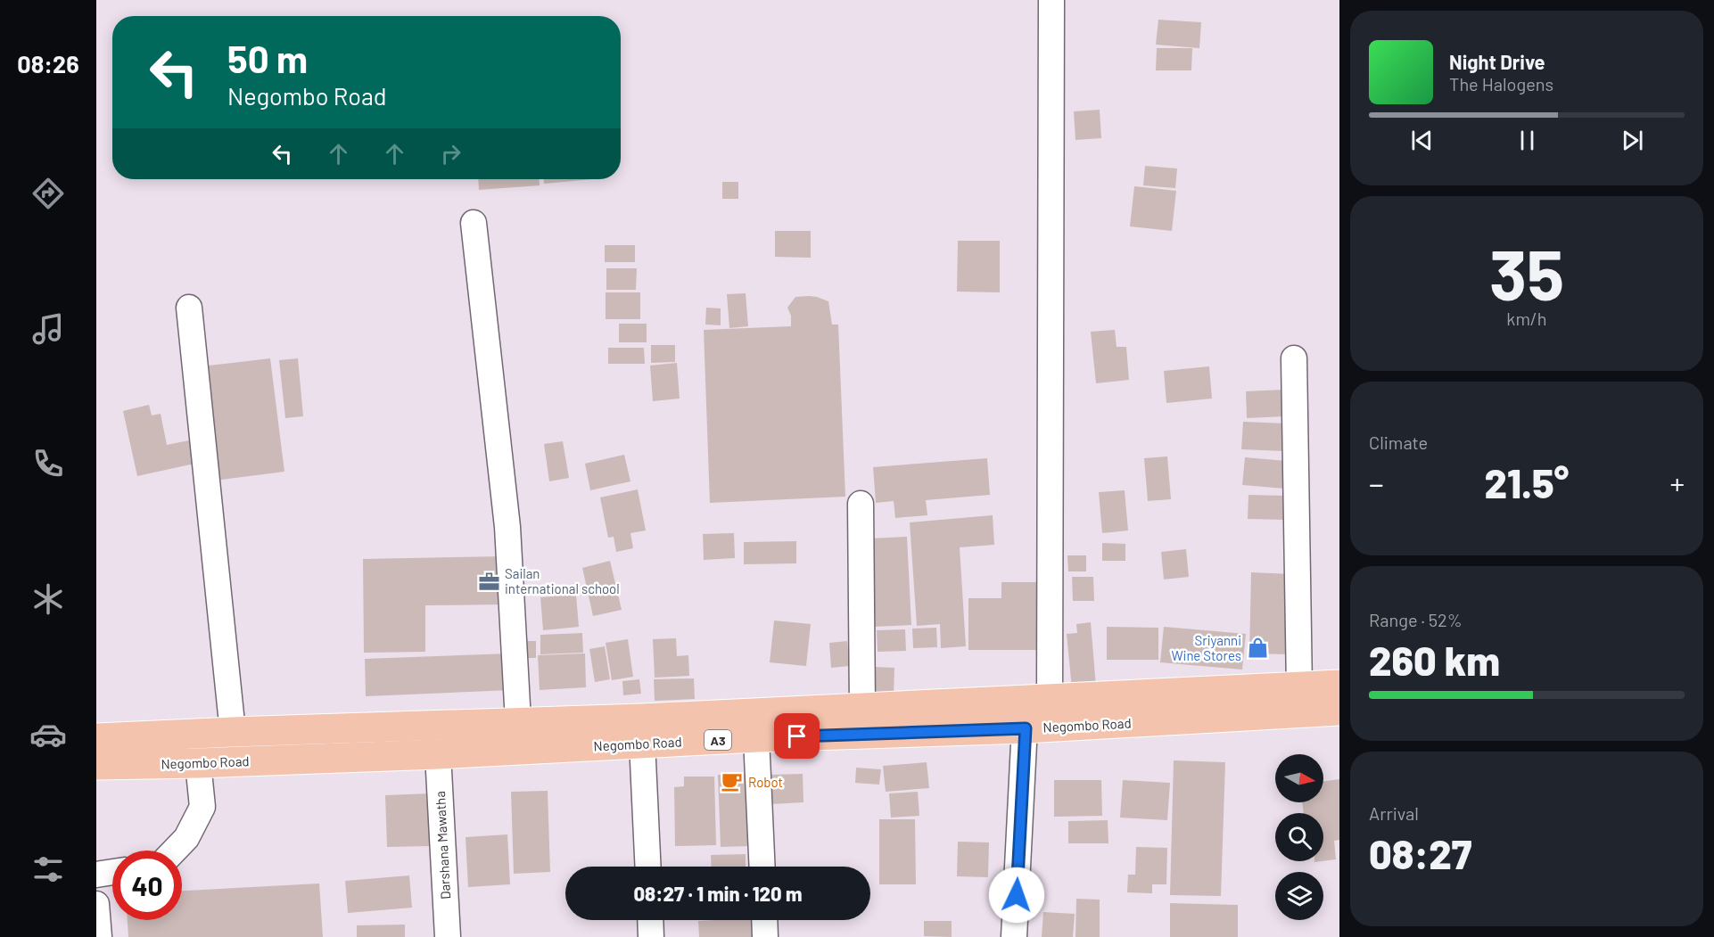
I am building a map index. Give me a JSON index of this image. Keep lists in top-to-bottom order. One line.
{"streets":{"highway":["Negombo Road","A3"],"street":["Darshana Mawatha"]},"crossings":[["Negombo Road","Darshana Mawatha"]],"places":{"office":["Sailan international school"],"shop":["Sriyanni Wine Stores"],"cafe":["Robot"]},"north":"right","page":{"tabs":"08:26","turn":["50 m","Negombo Road"],"song":["Night Drive","The Halogens"],"tile":[["35","km/h"],"Climate",["Range · 52%","260 km"],["Arrival","08:27"]],"heat":["−","21.5°","+"],"limit":"40","trip":"08:27 · 1 min · 120 m"}}
